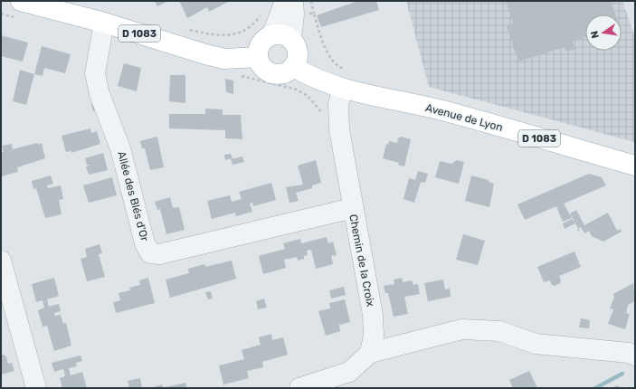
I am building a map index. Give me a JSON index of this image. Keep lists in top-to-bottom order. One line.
{"streets":{"main road":["D 1083","Avenue de Lyon"],"street":["Allée des Blés d'Or","Chemin de la Croix"]},"crossings":[["D 1083","Avenue de Lyon"],["D 1083","Allée des Blés d'Or"],["Avenue de Lyon","Chemin de la Croix"],["Allée des Blés d'Or","Chemin de la Croix"]],"north":"left"}
